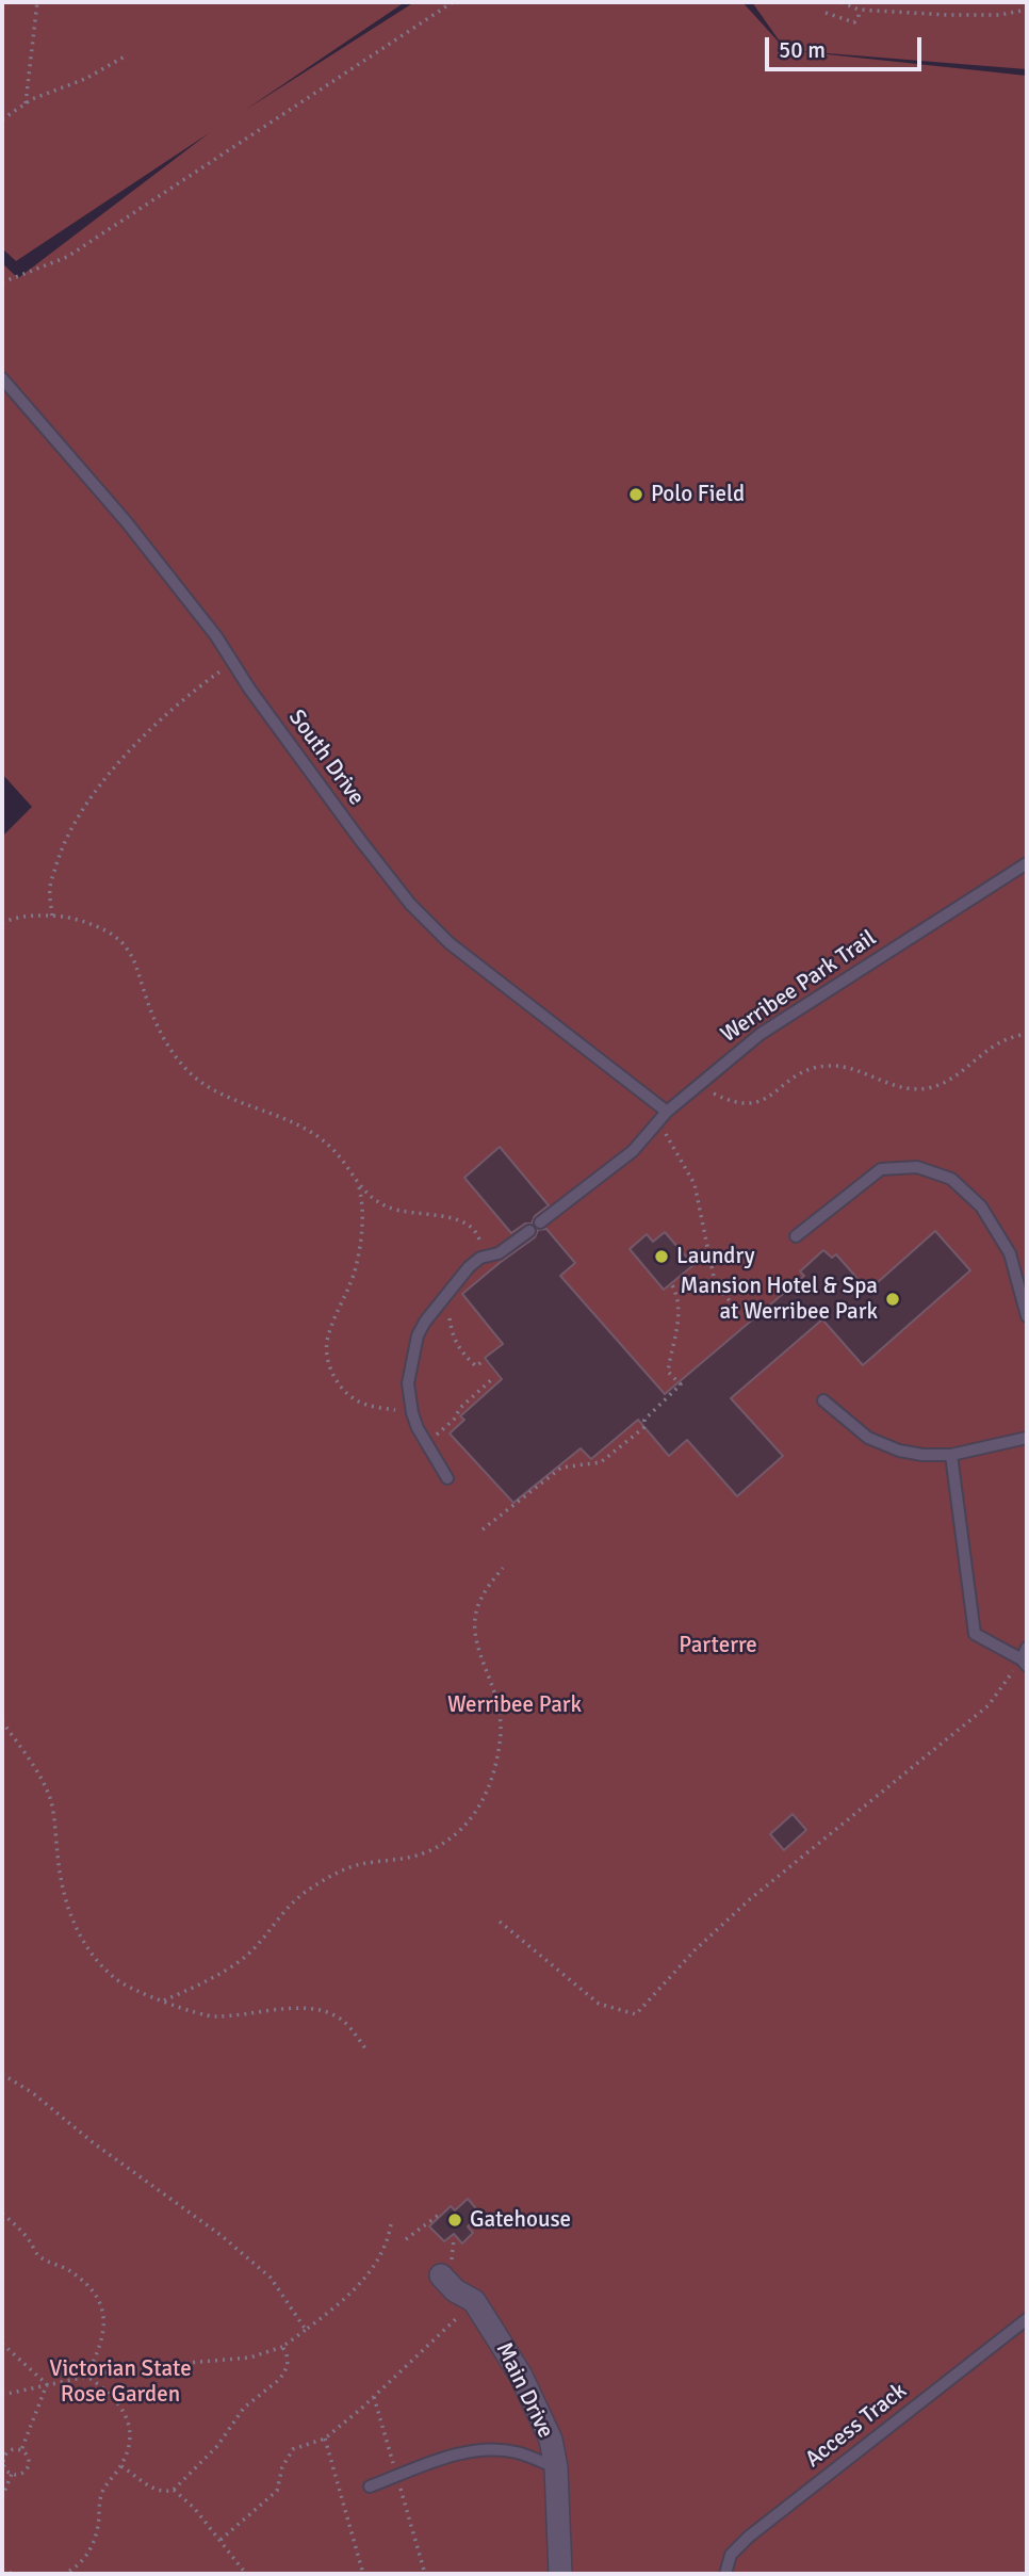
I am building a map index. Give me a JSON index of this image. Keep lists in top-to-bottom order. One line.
{"streets":{"street":["Main Drive"],"lane":["South Drive","Werribee Park Trail","Access Track"]},"crossings":[["South Drive","Werribee Park Trail"]],"parks":["Parterre","Werribee Park","Victorian State Rose Garden"],"places":["Polo Field","Laundry","Mansion Hotel & Spa at Werribee Park","Gatehouse"],"scale_bar":"50 m"}
